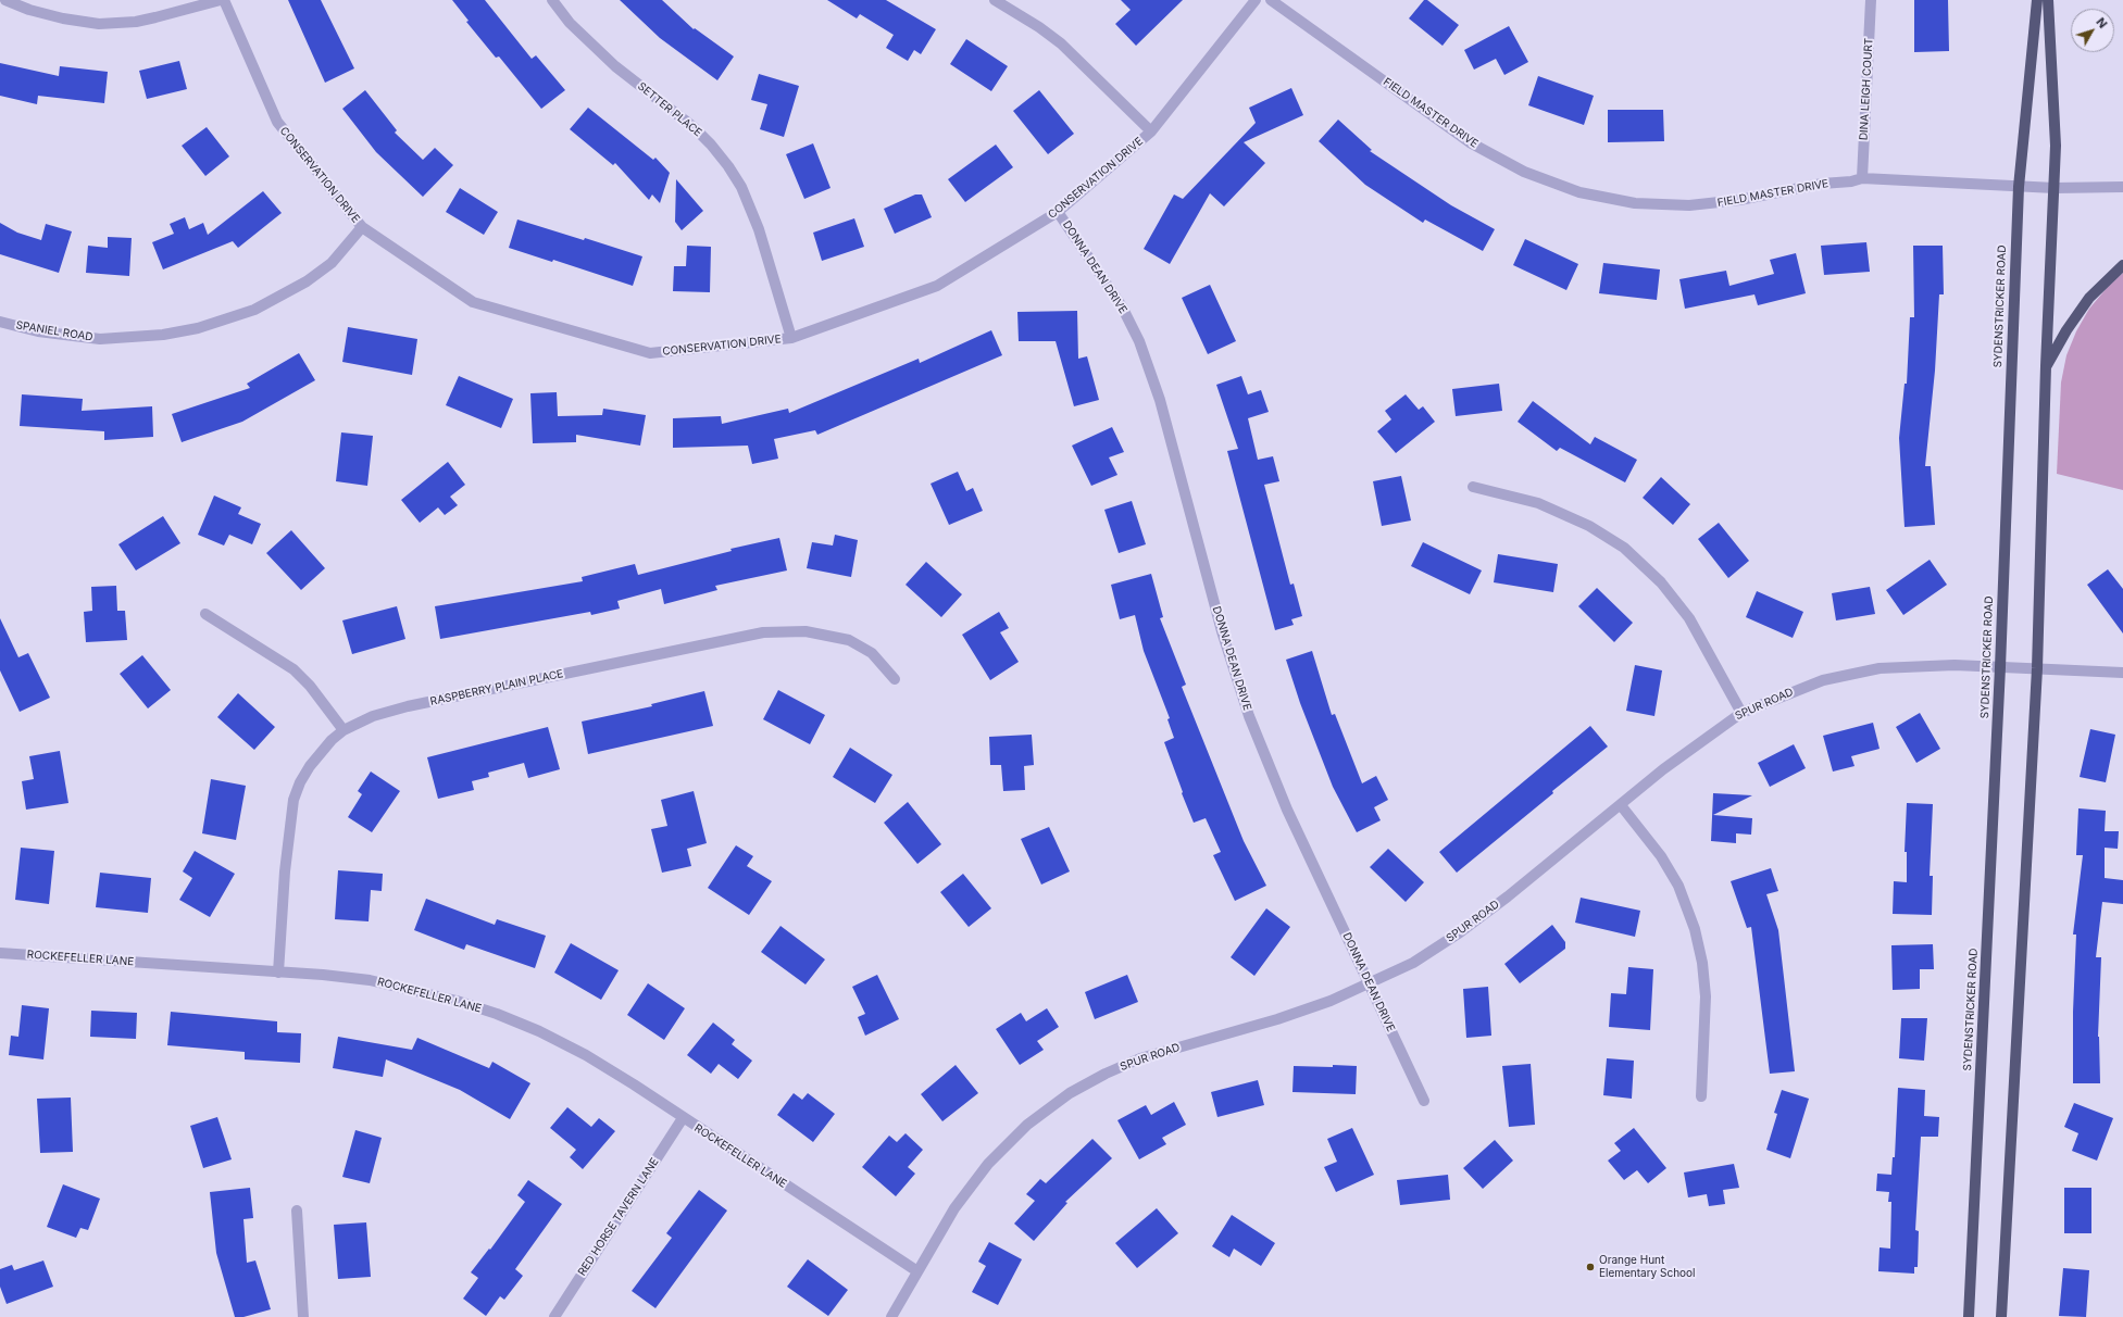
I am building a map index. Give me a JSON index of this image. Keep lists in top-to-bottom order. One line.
{"streets":{"main road":["SYDENSTRICKER ROAD"],"street":["DINA LEIGH COURT","SETTER PLACE","FIELD MASTER DRIVE","CONSERVATION DRIVE","DONNA DEAN DRIVE","SPANIEL ROAD","RASPBERRY PLAIN PLACE","SPUR ROAD","ROCKEFELLER LANE","RED HORSE TAVERN LANE"]},"crossings":[["DINA LEIGH COURT","FIELD MASTER DRIVE"],["SETTER PLACE","CONSERVATION DRIVE"],["FIELD MASTER DRIVE","SYDENSTRICKER ROAD"],["CONSERVATION DRIVE","DONNA DEAN DRIVE"],["CONSERVATION DRIVE","SPANIEL ROAD"],["DONNA DEAN DRIVE","SPUR ROAD"],["SYDENSTRICKER ROAD","SPUR ROAD"],["RASPBERRY PLAIN PLACE","ROCKEFELLER LANE"],["SPUR ROAD","ROCKEFELLER LANE"],["ROCKEFELLER LANE","RED HORSE TAVERN LANE"]],"places":["Orange Hunt Elementary School"],"north":"top right"}
